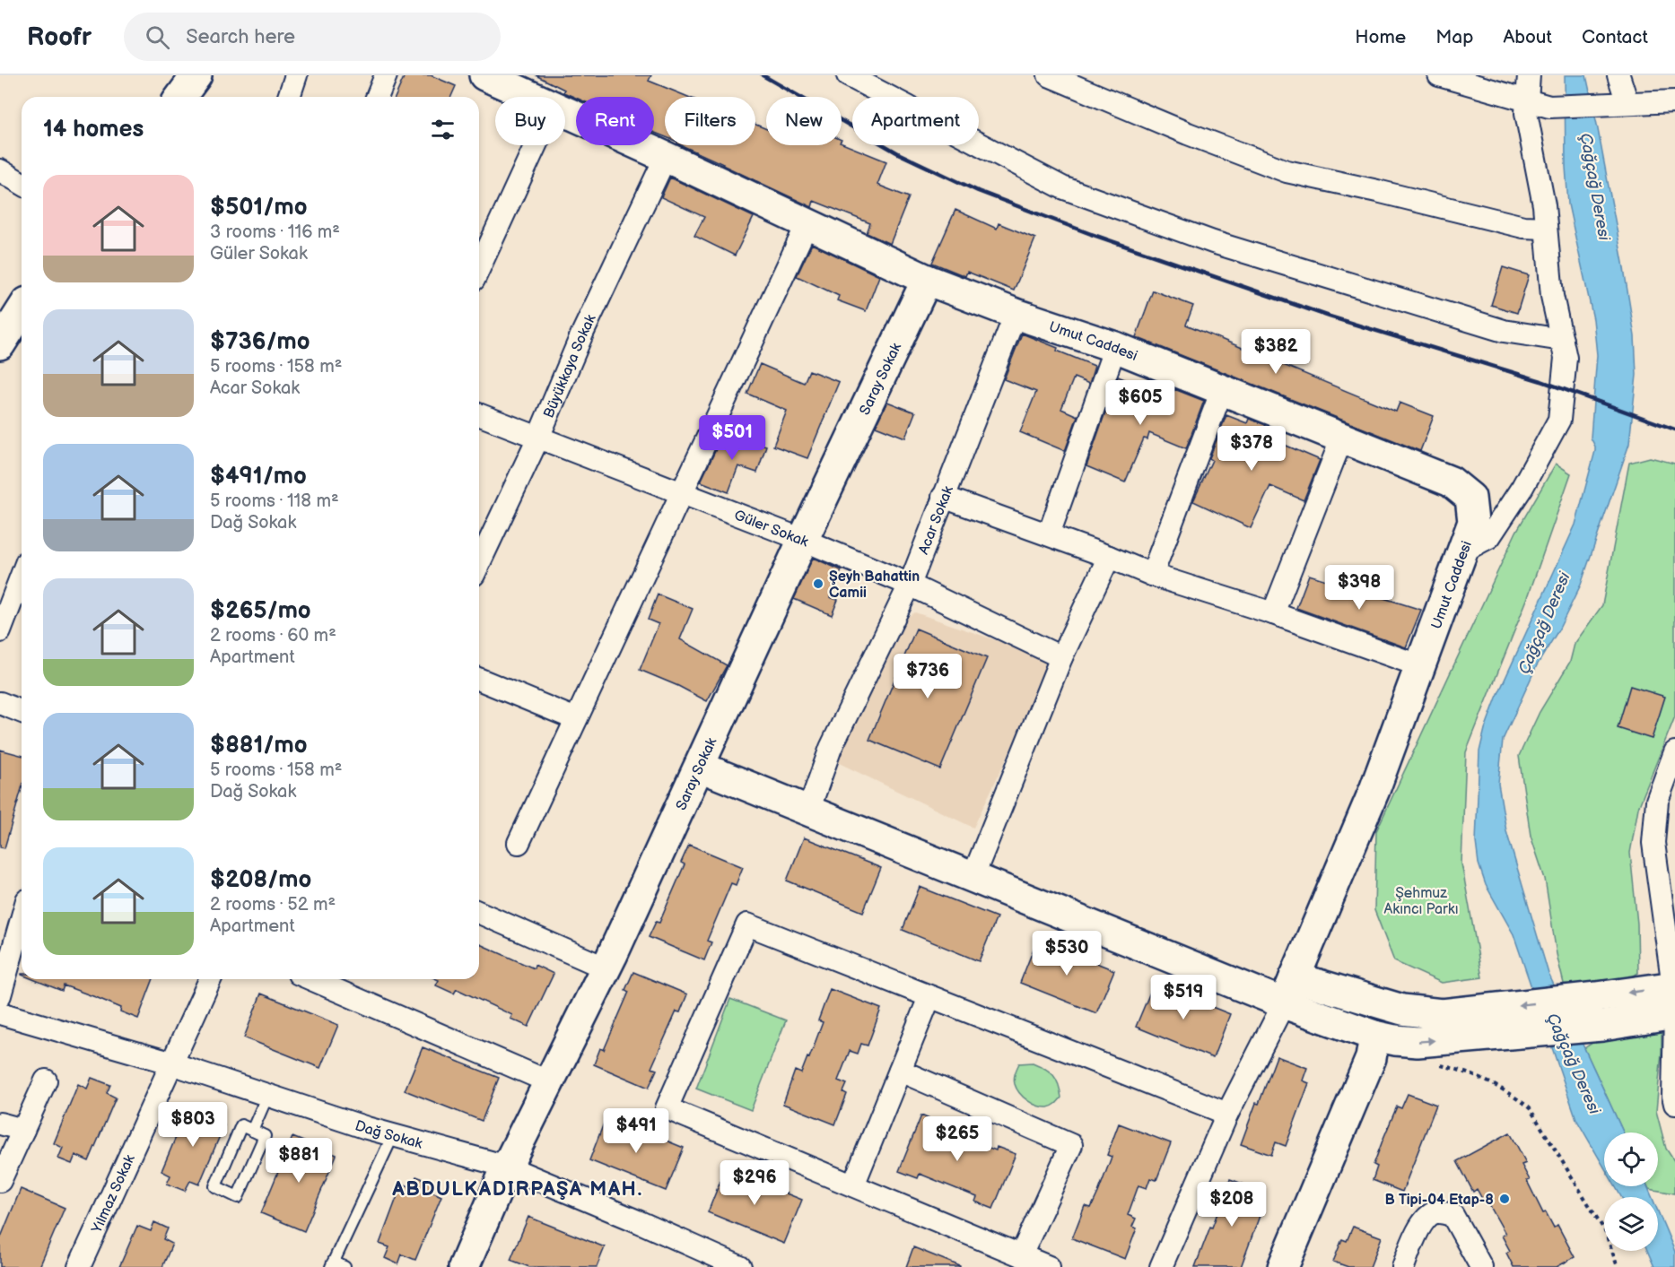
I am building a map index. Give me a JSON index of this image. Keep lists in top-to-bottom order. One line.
{"streets":{"street":["Umut Caddesi","Büyükkaya Sokak","Saray Sokak","Acar Sokak","Güler Sokak","Dağ Sokak","Yılmaz Sokak"]},"crossings":[["Umut Caddesi","Büyükkaya Sokak"],["Umut Caddesi","Saray Sokak"],["Umut Caddesi","Acar Sokak"],["Büyükkaya Sokak","Güler Sokak"],["Saray Sokak","Güler Sokak"],["Saray Sokak","Dağ Sokak"],["Acar Sokak","Güler Sokak"],["Dağ Sokak","Yılmaz Sokak"]],"districts":["ABDULKADIRPAŞA MAH."],"water":["Çağçağ Deresi"],"parks":["Şehmuz Akıncı Parkı"],"places":["Şeyh Bahattin Camii","B Tipi-04 Etap-8"],"page":{"header":"Roofr","search":"Search here","nav":["Home","Map","About","Contact"],"chip":["Buy","Rent","Filters","New","Apartment"],"heading":"14 homes","list":[{"name":"$501/mo","note":"3 rooms · 116 m² · Güler Sokak"},{"name":"$736/mo","note":"5 rooms · 158 m² · Acar Sokak"},{"name":"$491/mo","note":"5 rooms · 118 m² · Dağ Sokak"},{"name":"$265/mo","note":"2 rooms · 60 m² · Apartment"},{"name":"$881/mo","note":"5 rooms · 158 m² · Dağ Sokak"},{"name":"$208/mo","note":"2 rooms · 52 m² · Apartment"}],"price":["$382","$605","$501","$378","$398","$736","$530","$519","$803","$491","$265","$881","$296","$208"]}}
